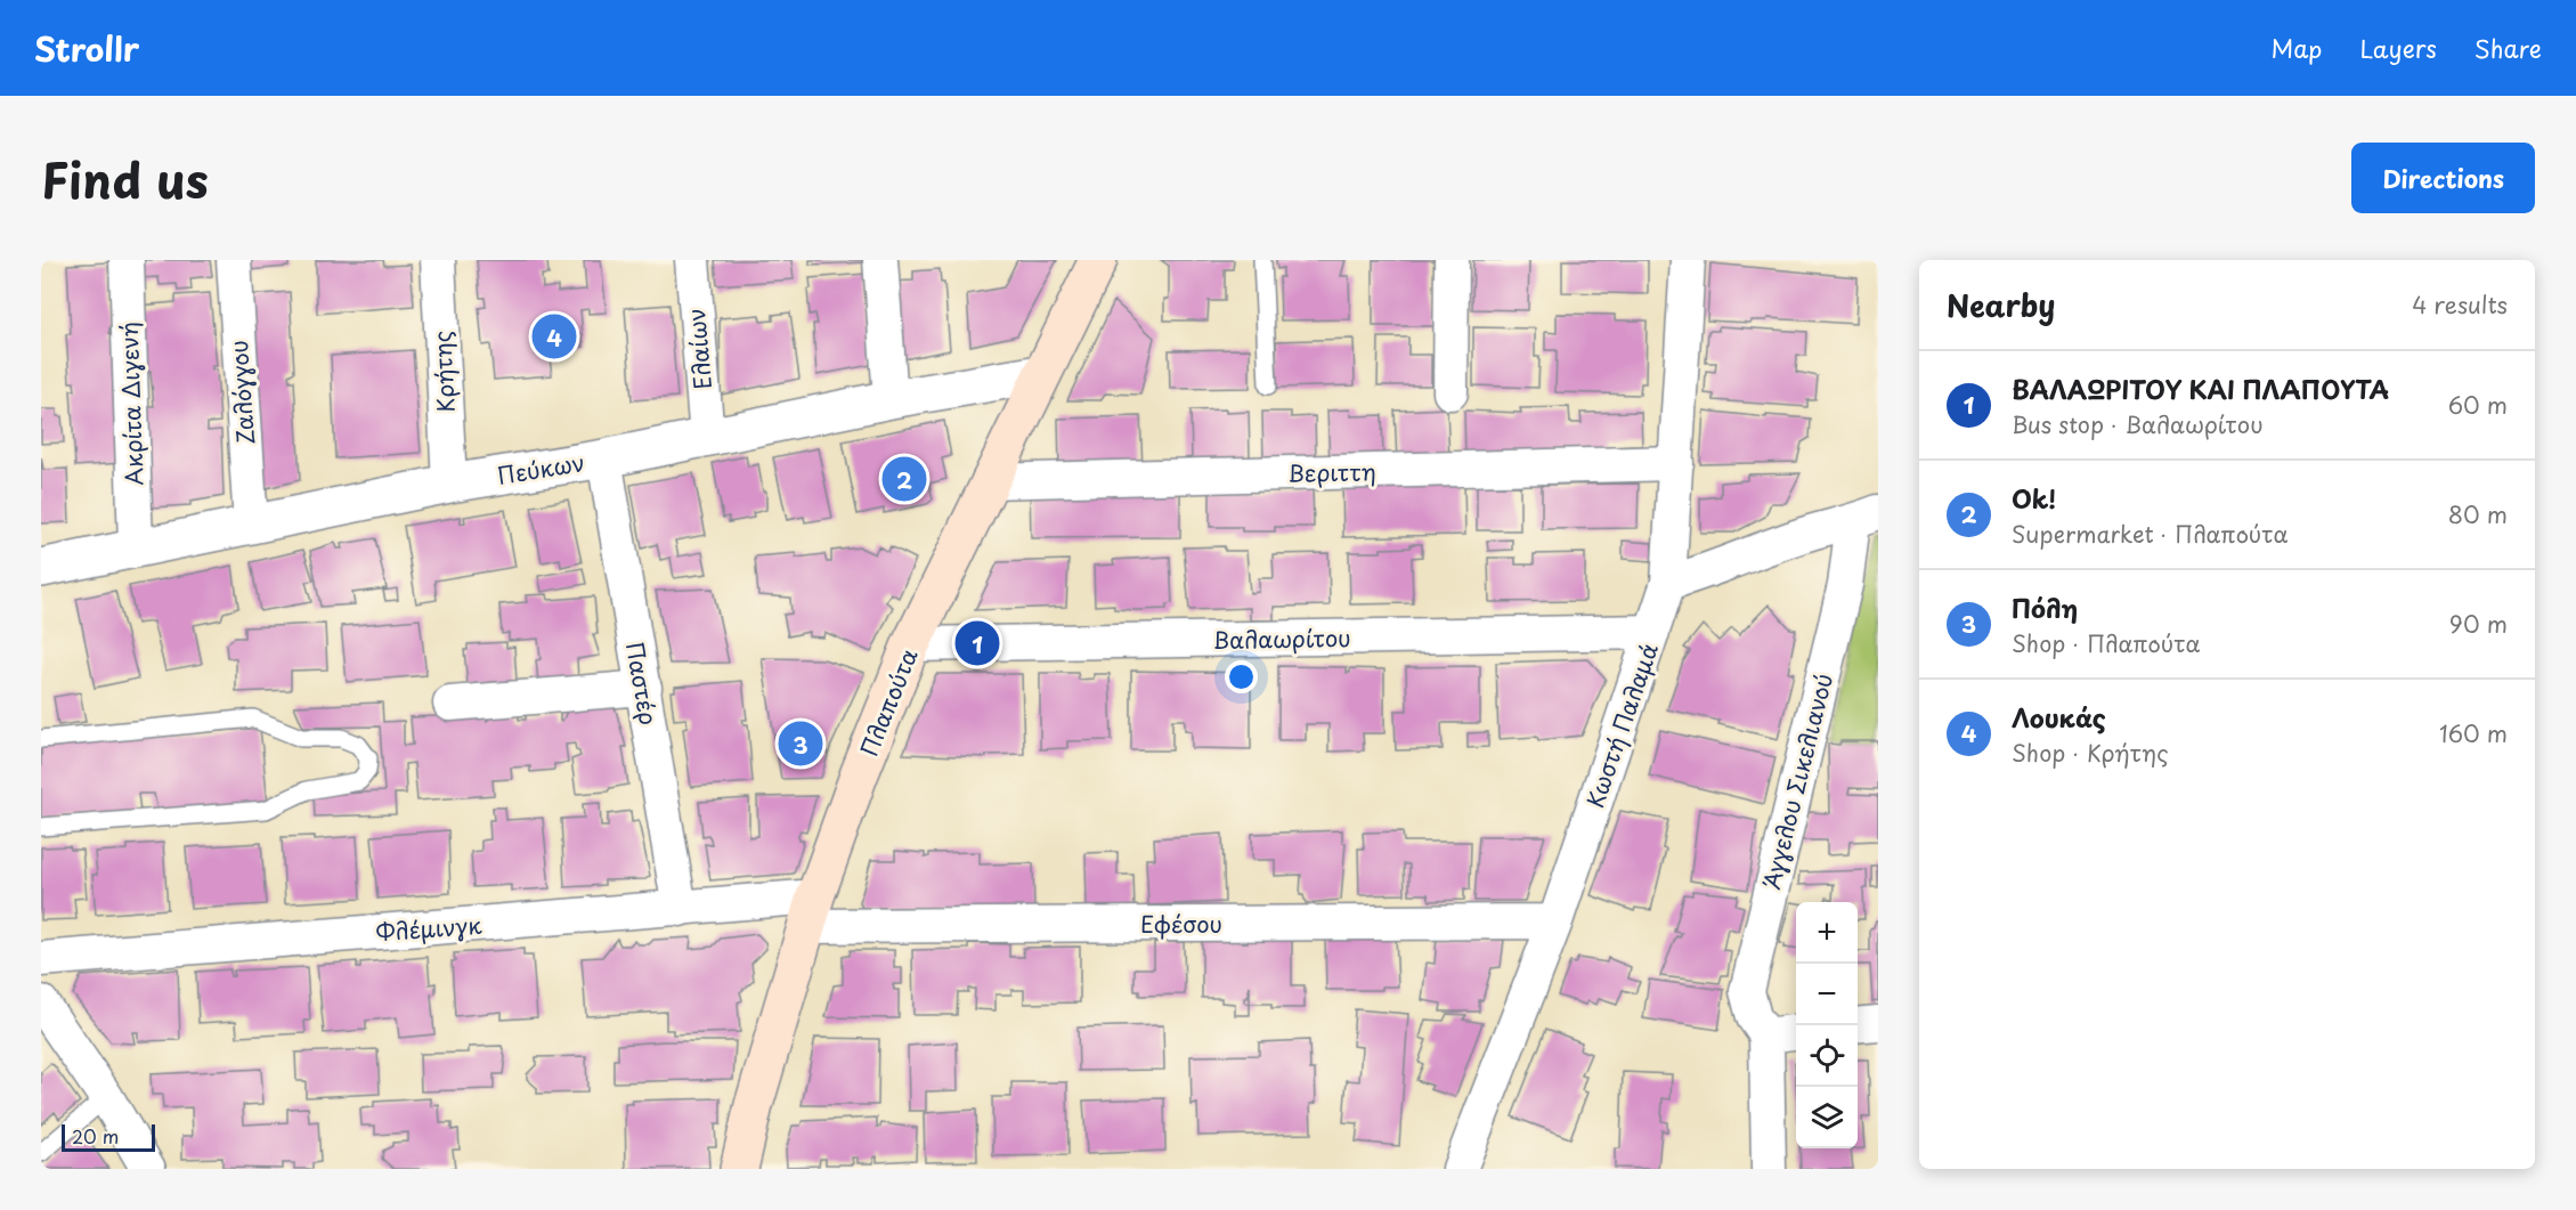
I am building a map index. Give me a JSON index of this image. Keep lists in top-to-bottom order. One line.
{"streets":{"main road":["Πλαπούτα"],"street":["Ελαίων","Κρήτης","Ζαλόγγου","Ακρίτα Διγενή","Πεύκων","Βεριττη","Βαλαωρίτου","Παστέρ","Κωστή Παλαμά","Άγγελου Σικελιανού","Εφέσου","Φλέμινγκ"]},"crossings":[["Ελαίων","Πεύκων"],["Κρήτης","Πεύκων"],["Ζαλόγγου","Πεύκων"],["Ακρίτα Διγενή","Πεύκων"],["Πεύκων","Παστέρ"],["Πεύκων","Πλαπούτα"],["Βεριττη","Πλαπούτα"],["Βεριττη","Κωστή Παλαμά"],["Βαλαωρίτου","Πλαπούτα"],["Βαλαωρίτου","Κωστή Παλαμά"],["Παστέρ","Φλέμινγκ"],["Πλαπούτα","Εφέσου"],["Πλαπούτα","Φλέμινγκ"],["Κωστή Παλαμά","Εφέσου"],["Εφέσου","Φλέμινγκ"]],"scale_bar":"20 m","page":{"header":"Strollr","nav":["Map","Layers","Share"],"title":"Find us","buttons":"Directions","heading":["Nearby","4 results"],"pins":["4","2","1","3"],"list":[{"mark":"1","name":"ΒΑΛΑΩΡΙΤΟΥ ΚΑΙ ΠΛΑΠΟΥΤΑ","note":"Bus stop · Βαλαωρίτου","value":"60 m"},{"mark":"2","name":"Ok!","note":"Supermarket · Πλαπούτα","value":"80 m"},{"mark":"3","name":"Πόλη","note":"Shop · Πλαπούτα","value":"90 m"},{"mark":"4","name":"Λουκάς","note":"Shop · Κρήτης","value":"160 m"}],"map_buttons":["+","−"],"scale":"20 m"}}
